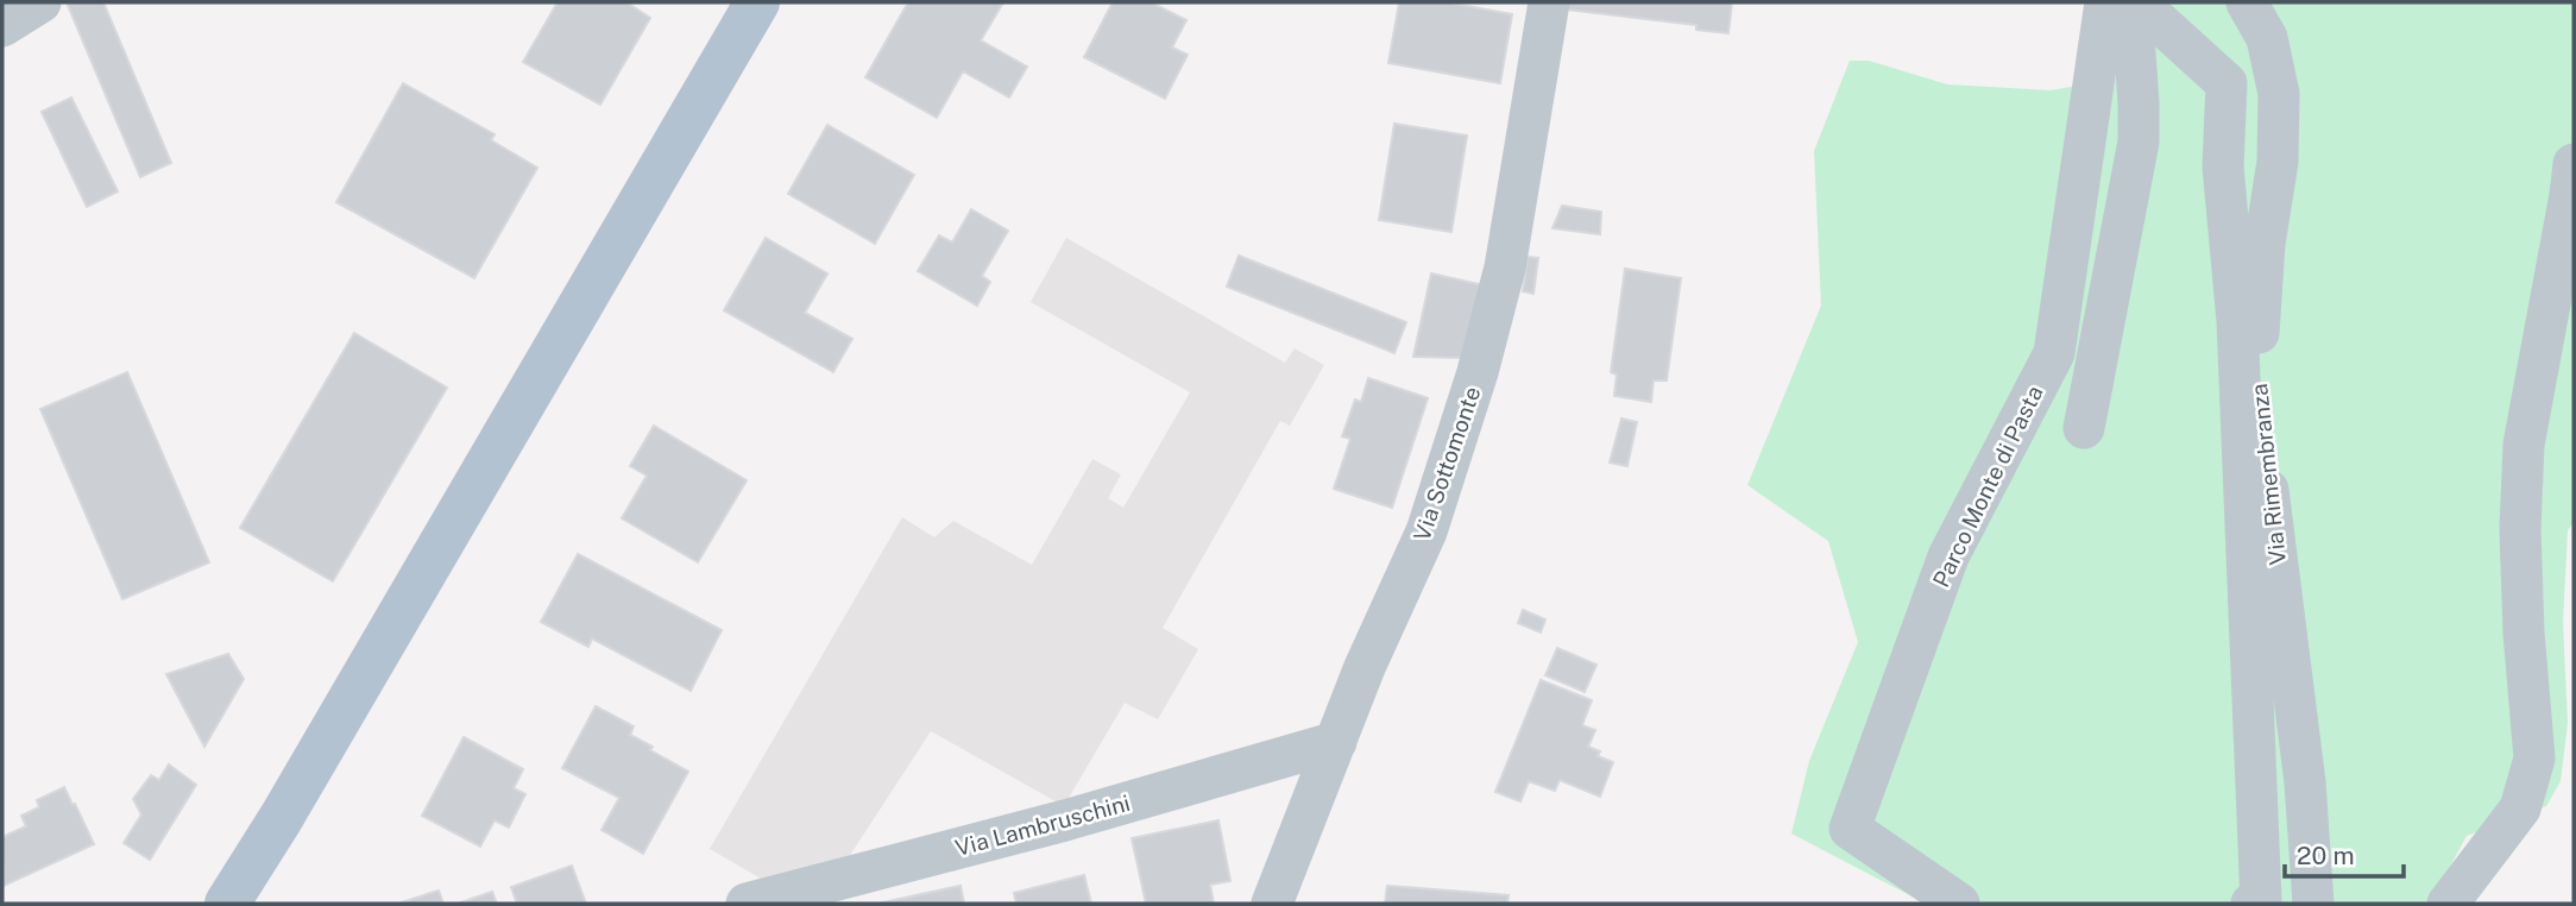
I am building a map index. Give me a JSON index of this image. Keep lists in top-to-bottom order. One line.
{"streets":{"street":["Via Sottomonte","Via Rimembranza","Parco Monte di Pasta","Via Lambruschini"]},"crossings":[["Via Sottomonte","Via Lambruschini"]],"scale_bar":"20 m"}
